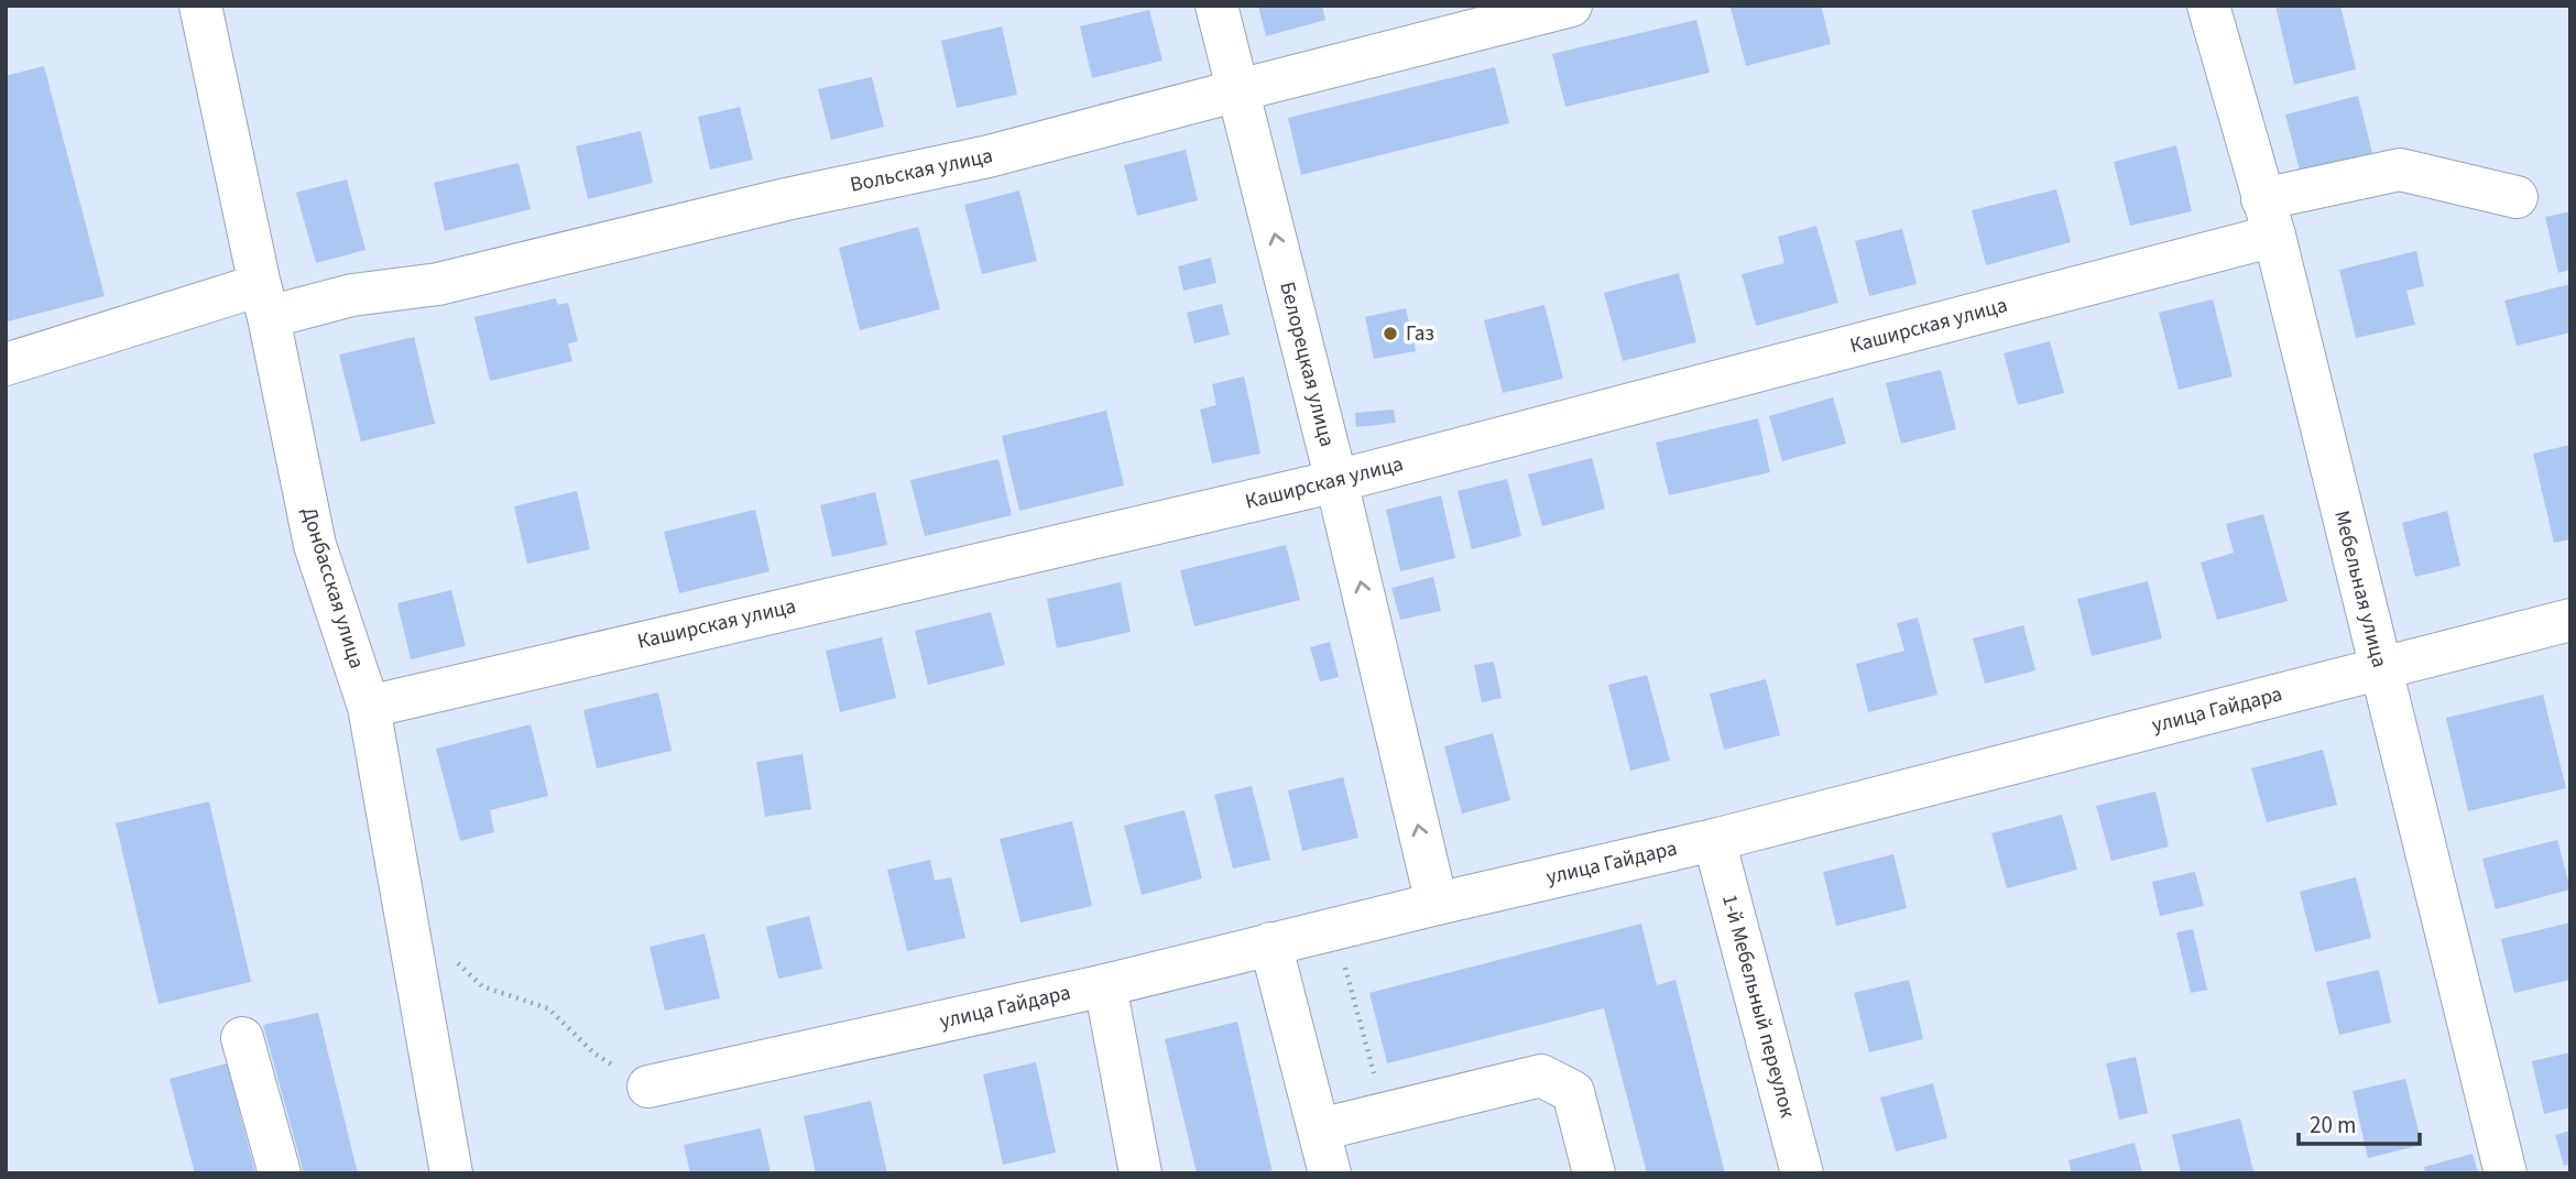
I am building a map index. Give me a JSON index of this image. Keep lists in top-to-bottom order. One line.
{"streets":{"street":["Вольская улица","Каширская улица","Белорецкая улица","Донбасская улица","Мебельная улица","улица Гайдара","1-й Мебельный переулок"]},"crossings":[["Вольская улица","Белорецкая улица"],["Вольская улица","Донбасская улица"],["Каширская улица","Белорецкая улица"],["Каширская улица","Донбасская улица"],["Каширская улица","Мебельная улица"],["Белорецкая улица","улица Гайдара"],["Мебельная улица","улица Гайдара"],["улица Гайдара","1-й Мебельный переулок"]],"one_way":["Белорецкая улица"],"places":["Газ"],"scale_bar":"20 m"}
